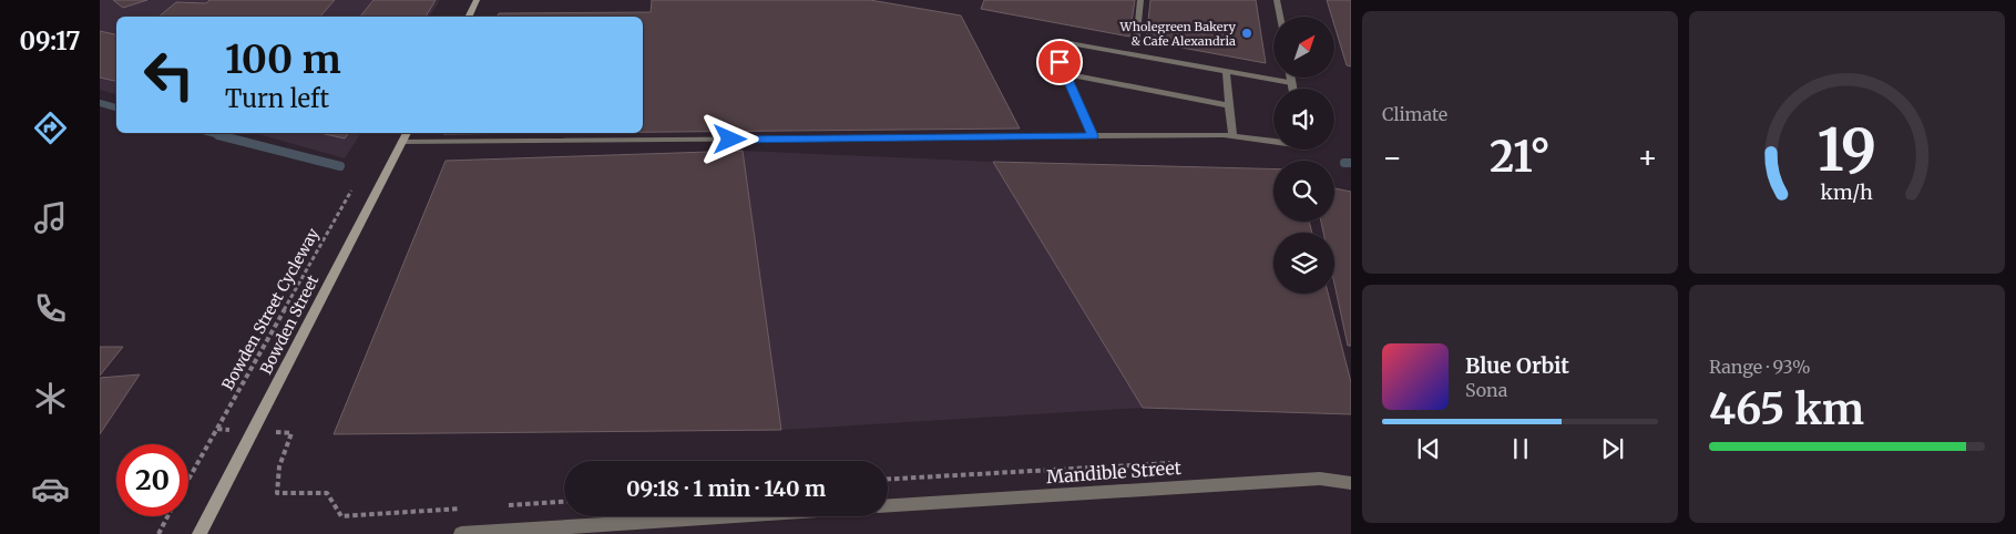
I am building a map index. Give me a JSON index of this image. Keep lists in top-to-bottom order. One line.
{"streets":{"street":["Bowden Street","Mandible Street"],"path":["Bowden Street Cycleway"]},"places":["Wholegreen Bakery & Cafe Alexandria"],"north":"top right","page":{"tabs":"09:17","tile":["Climate",["Range · 93%","465 km"]],"turn":["100 m","Turn left"],"heat":["−","21°","+"],"song":["Blue Orbit","Sona"],"limit":"20","trip":"09:18 · 1 min · 140 m","gauge":["19","km/h"]}}
